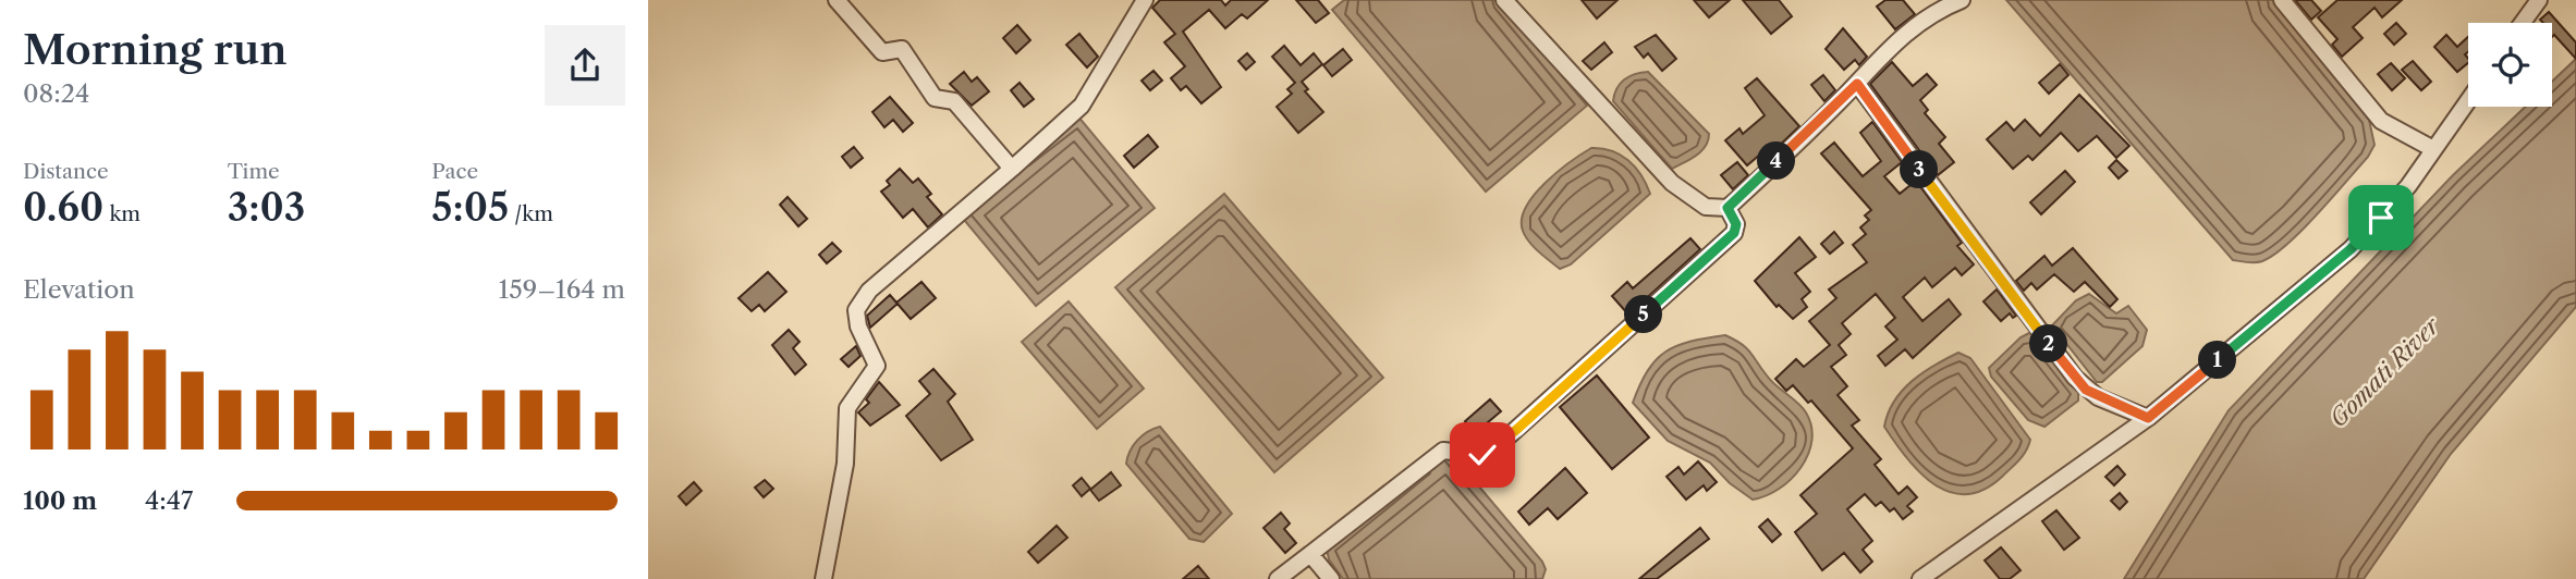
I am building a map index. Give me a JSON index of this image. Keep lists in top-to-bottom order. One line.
{"water":["Gomati River"],"page":{"heading":["Morning run","08:24"],"stats":[["Distance","0.60 km"],["Time","3:03"],["Pace","5:05 /km"]],"pins":["4","3","5","2","1"],"chart":["Elevation","159–164 m"],"list":[{"name":"100 m","note":"4:47"}]}}
